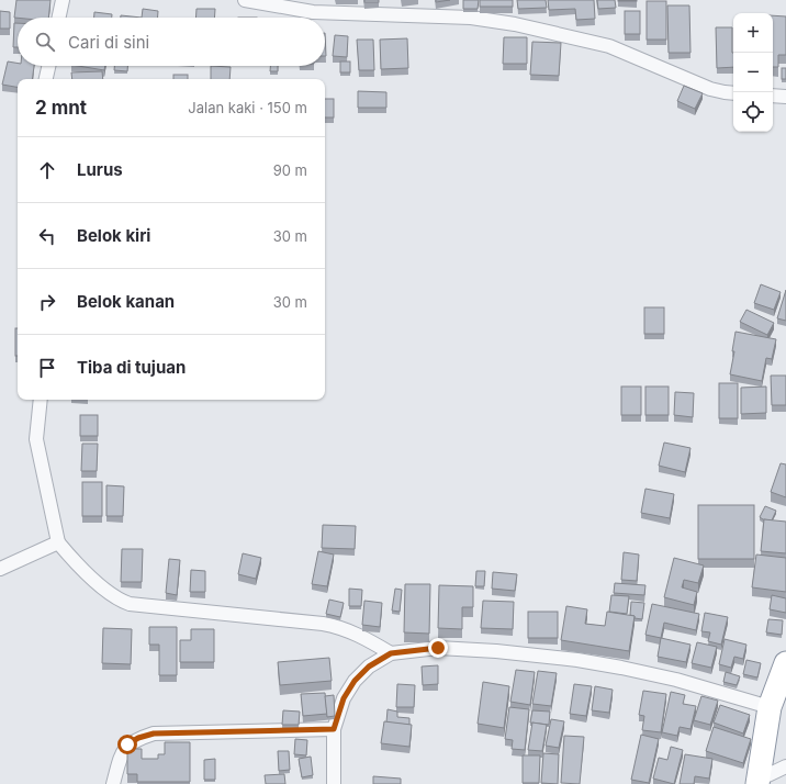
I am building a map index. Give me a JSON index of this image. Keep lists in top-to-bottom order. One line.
{"page":{"map_buttons":["+","−"],"search":"Cari di sini","heading":["2 mnt","Jalan kaki · 150 m"],"list":[["Lurus","90 m"],["Belok kiri","30 m"],["Belok kanan","30 m"],"Tiba di tujuan"]}}
